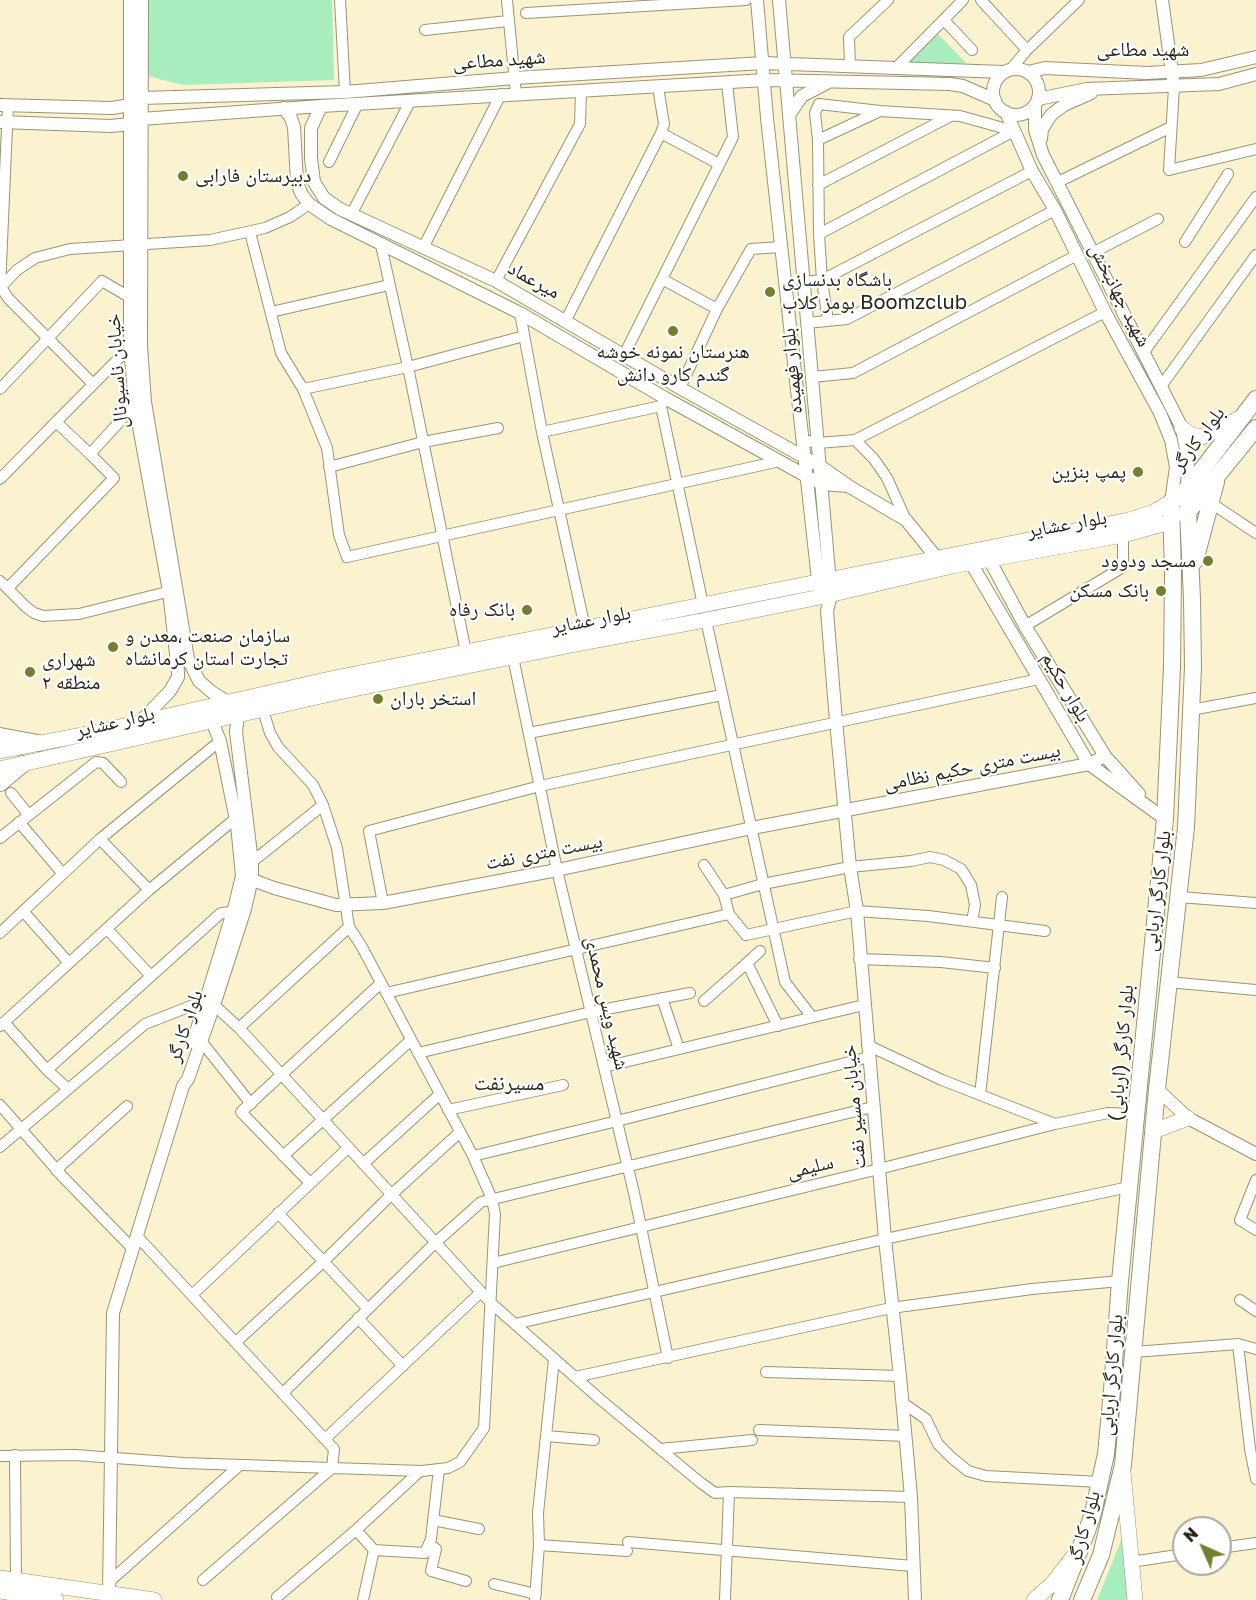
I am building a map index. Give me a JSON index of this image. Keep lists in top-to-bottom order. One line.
{"streets":{"main road":["بلوار کارگر","بلوار عشایر","بلوار کارگر اربابی","بلوار کارگر (اربابی)"],"street":["شهید مطاعی","میرعماد","شهید جهانبخش","خیابان ناسیونال","بلوار فهمیده","بلوار حکیم","بیست متری حکیم نظامی","بیست متری نفت","شهید ویس محمدی","خیابان مسیر نفت","سلیمی"]},"crossings":[["شهید مطاعی","میرعماد"],["شهید مطاعی","شهید جهانبخش"],["شهید مطاعی","خیابان ناسیونال"],["شهید مطاعی","بلوار فهمیده"],["میرعماد","بلوار فهمیده"],["شهید جهانبخش","بلوار کارگر"],["شهید جهانبخش","بلوار عشایر"],["شهید جهانبخش","بلوار کارگر اربابی"],["شهید جهانبخش","بلوار کارگر (اربابی)"],["خیابان ناسیونال","بلوار عشایر"],["بلوار فهمیده","بلوار عشایر"],["بلوار فهمیده","خیابان مسیر نفت"],["بلوار کارگر","بلوار عشایر"],["بلوار کارگر","بیست متری نفت"],["بلوار کارگر","بلوار کارگر اربابی"],["بلوار کارگر","بلوار کارگر (اربابی)"],["بلوار عشایر","بلوار حکیم"],["بلوار عشایر","بلوار کارگر اربابی"],["بلوار عشایر","شهید ویس محمدی"],["بلوار عشایر","بلوار کارگر (اربابی)"],["بلوار عشایر","خیابان مسیر نفت"],["بلوار حکیم","بیست متری حکیم نظامی"],["بلوار حکیم","بلوار کارگر (اربابی)"],["بیست متری حکیم نظامی","بیست متری نفت"],["بیست متری حکیم نظامی","خیابان مسیر نفت"],["بیست متری نفت","شهید ویس محمدی"],["بیست متری نفت","خیابان مسیر نفت"],["شهید ویس محمدی","سلیمی"],["بلوار کارگر (اربابی)","سلیمی"],["خیابان مسیر نفت","سلیمی"]],"districts":["مسیرنفت"],"places":["دبیرستان فارابی","باشگاه بدنسازی بومز کلاب Boomzclub","هنرستان نمونه خوشه گندم کارو دانش","پمپ بنزین","مسجد ودوود","بانک مسکن","بانک رفاه","سازمان صنعت ،معدن و تجارت استان کرمانشاه","شهراری منطقه ۲","استخر باران"],"north":"top left"}
